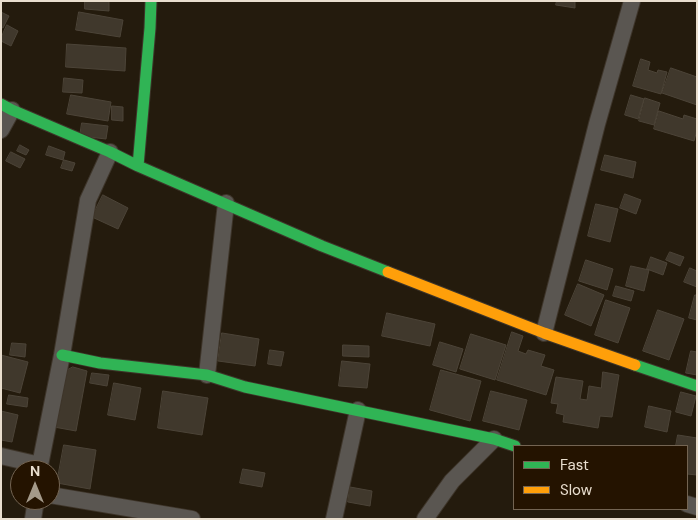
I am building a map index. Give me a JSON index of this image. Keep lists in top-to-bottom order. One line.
{"legend":["Fast","Slow"],"north":"top"}
